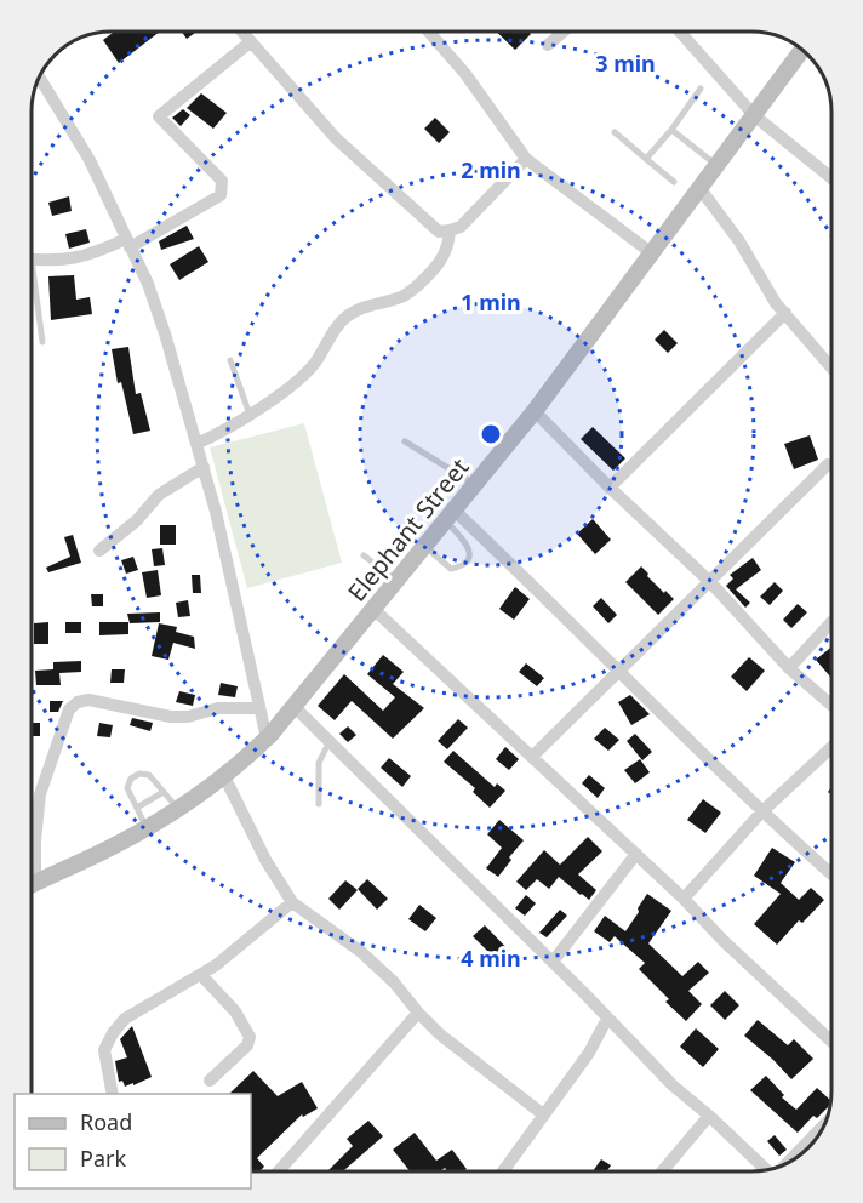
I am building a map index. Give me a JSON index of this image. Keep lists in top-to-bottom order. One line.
{"streets":{"main road":["Elephant Street"]},"legend":["Road","Park"],"rings":["3 min","2 min","1 min","4 min"]}
